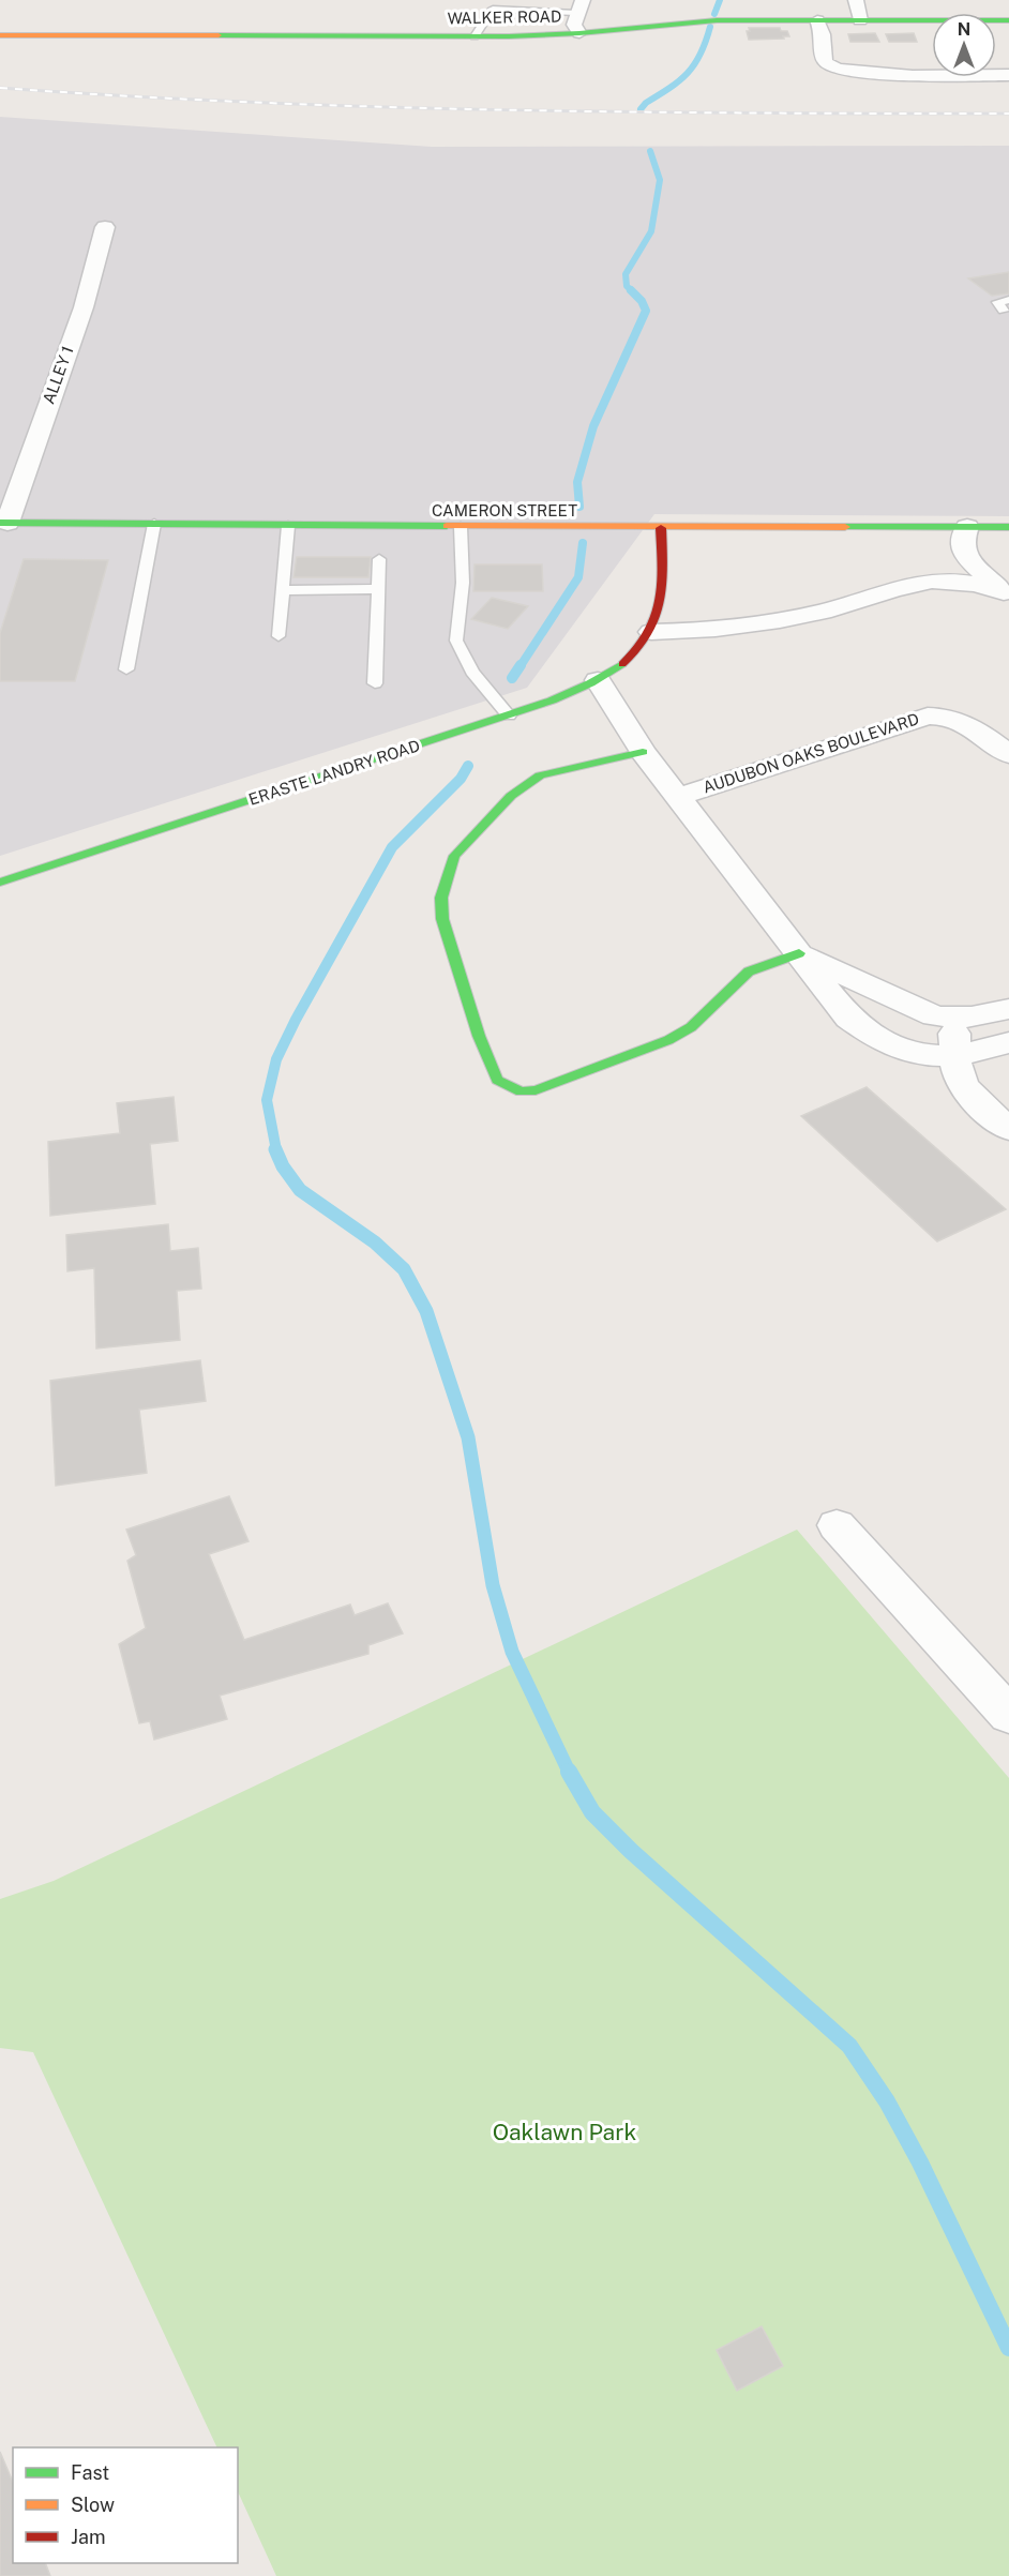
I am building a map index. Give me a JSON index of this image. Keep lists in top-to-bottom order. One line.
{"streets":{"street":["WALKER ROAD","ALLEY 1","CAMERON STREET","AUDUBON OAKS BOULEVARD","ERASTE LANDRY ROAD"]},"crossings":[["ALLEY 1","CAMERON STREET"],["CAMERON STREET","ERASTE LANDRY ROAD"],["AUDUBON OAKS BOULEVARD","ERASTE LANDRY ROAD"]],"parks":["Oaklawn Park"],"legend":["Fast","Slow","Jam"],"north":"top"}
